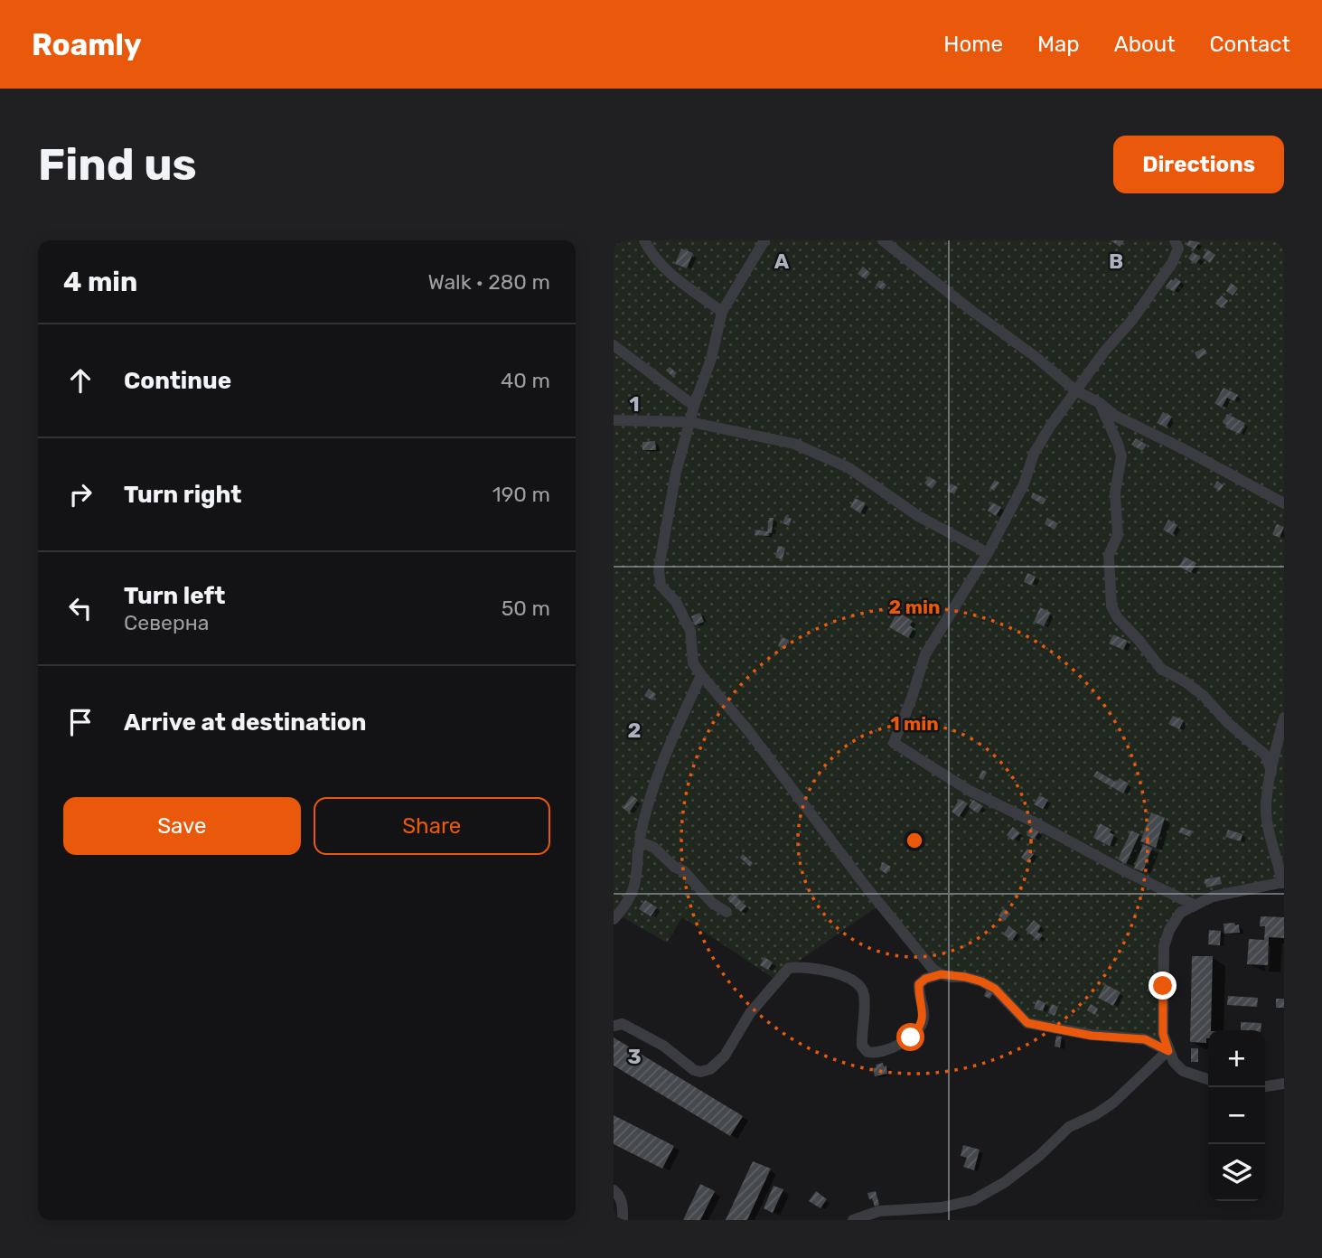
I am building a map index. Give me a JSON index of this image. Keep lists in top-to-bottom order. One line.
{"page":{"header":"Roamly","nav":["Home","Map","About","Contact"],"buttons":["Directions",["Save","Share"]],"title":"Find us","heading":["4 min","Walk · 280 m"],"list":[["Continue","40 m"],["Turn right","190 m"],["Turn left","Северна","50 m"],"Arrive at destination"],"map_buttons":["+","−"]},"grid":{"columns":["A","B"],"rows":["1","2","3"]},"rings":["2 min","1 min"]}
